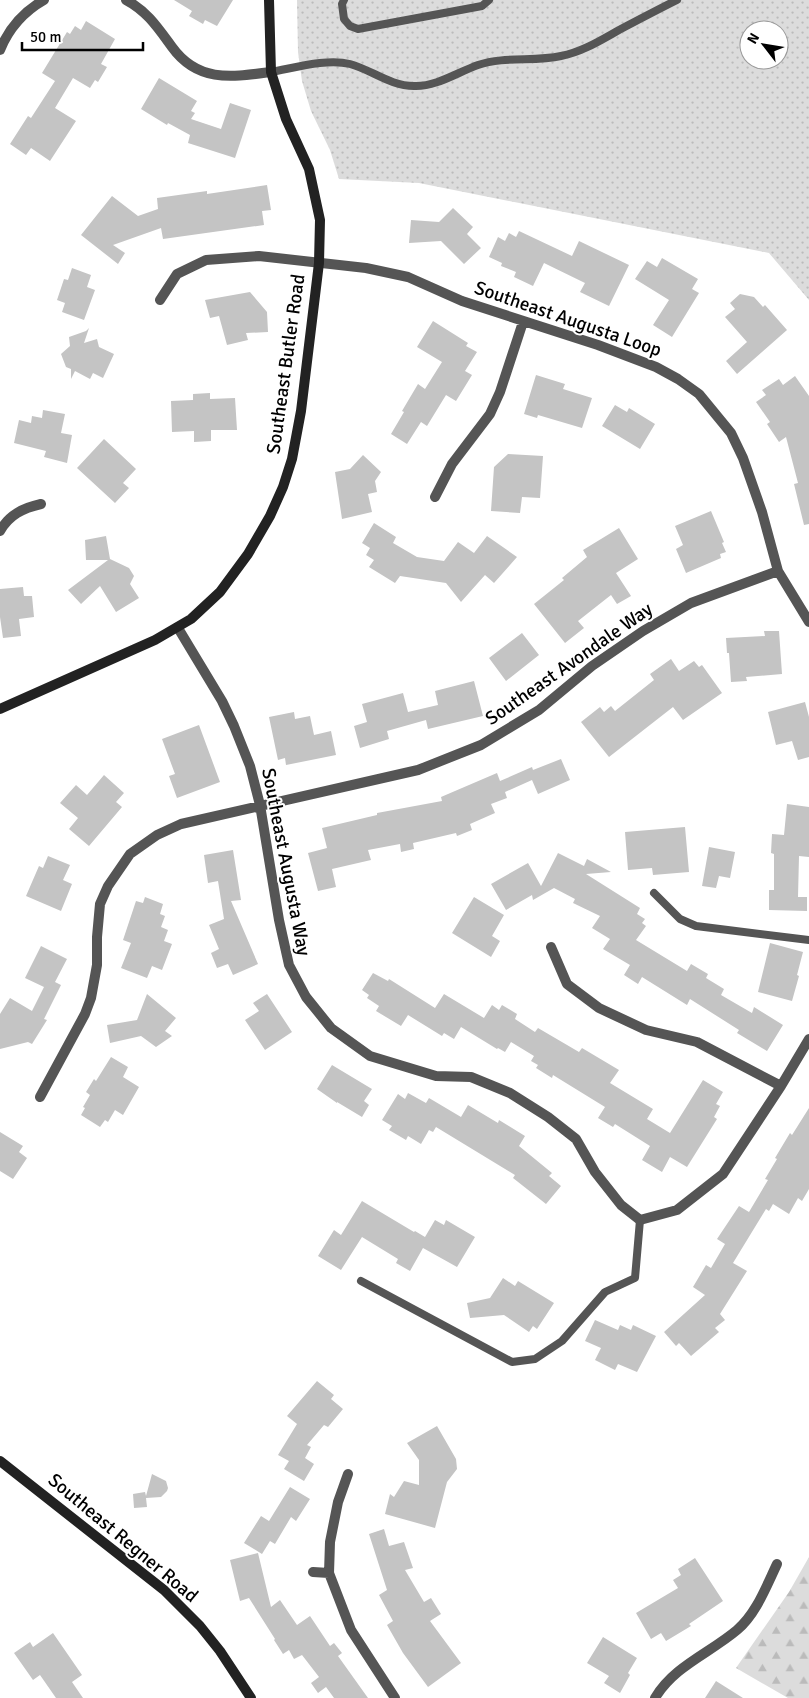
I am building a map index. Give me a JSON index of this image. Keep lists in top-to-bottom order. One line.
{"streets":{"main road":["Southeast Butler Road","Southeast Regner Road"],"street":["Southeast Augusta Loop","Southeast Avondale Way","Southeast Augusta Way"]},"crossings":[["Southeast Augusta Loop","Southeast Butler Road"],["Southeast Augusta Loop","Southeast Avondale Way"],["Southeast Butler Road","Southeast Augusta Way"],["Southeast Avondale Way","Southeast Augusta Way"]],"scale_bar":"50 m","north":"top left"}
